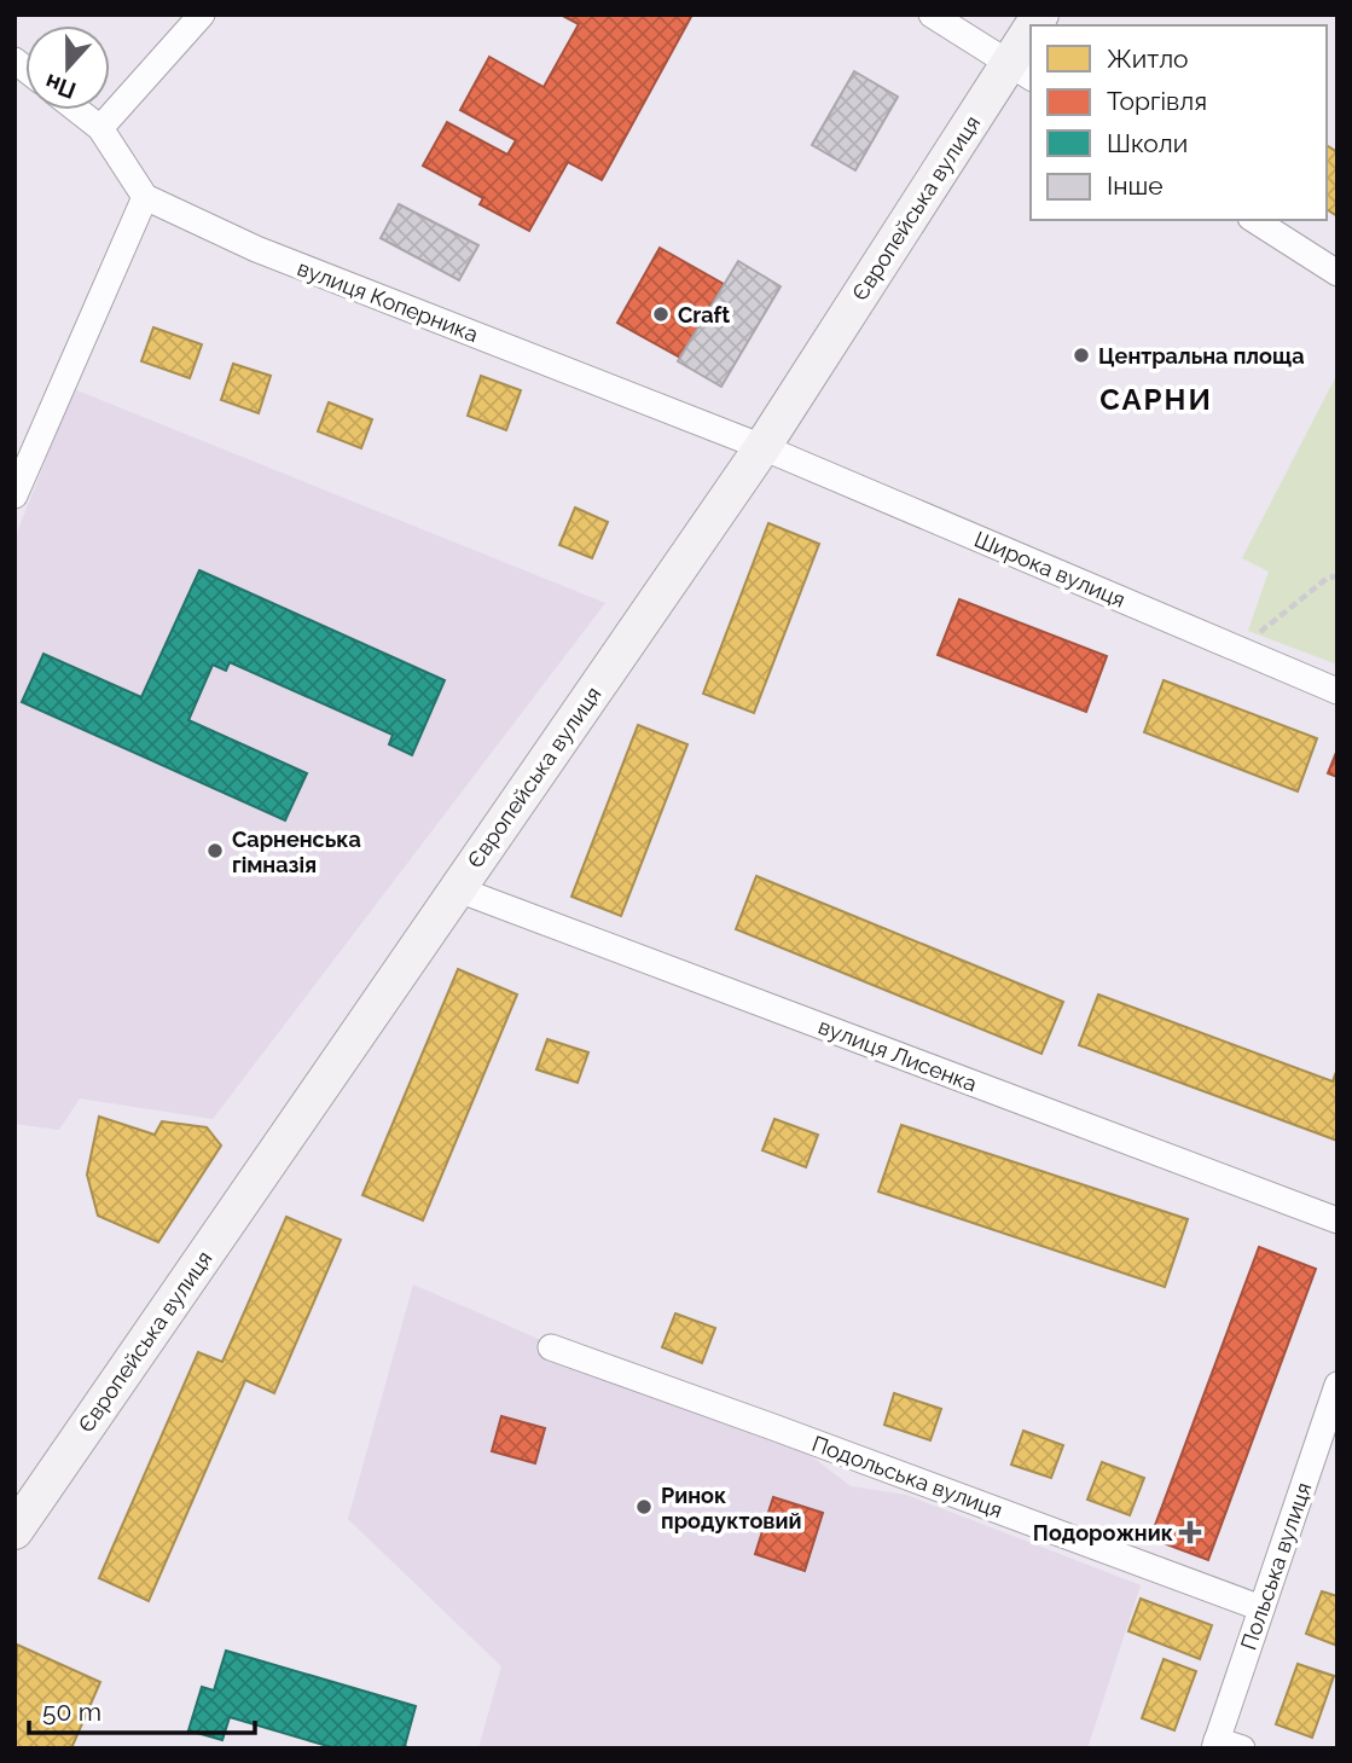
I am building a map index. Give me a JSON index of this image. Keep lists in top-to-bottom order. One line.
{"streets":{"main road":["Європейська вулиця"],"street":["вулиця Коперника","Широка вулиця","вулиця Лисенка","Подольська вулиця","Польська вулиця"]},"crossings":[["Європейська вулиця","вулиця Коперника"],["Європейська вулиця","Широка вулиця"],["Європейська вулиця","вулиця Лисенка"],["вулиця Коперника","Широка вулиця"],["Подольська вулиця","Польська вулиця"]],"districts":["САРНИ"],"places":{"other":["Craft","Центральна площа","Сарненська гімназія","Ринок продуктовий"],"health":["Подорожник"]},"legend":["Житло","Торгівля","Школи","Інше"],"scale_bar":"50 m","north":"bottom"}
